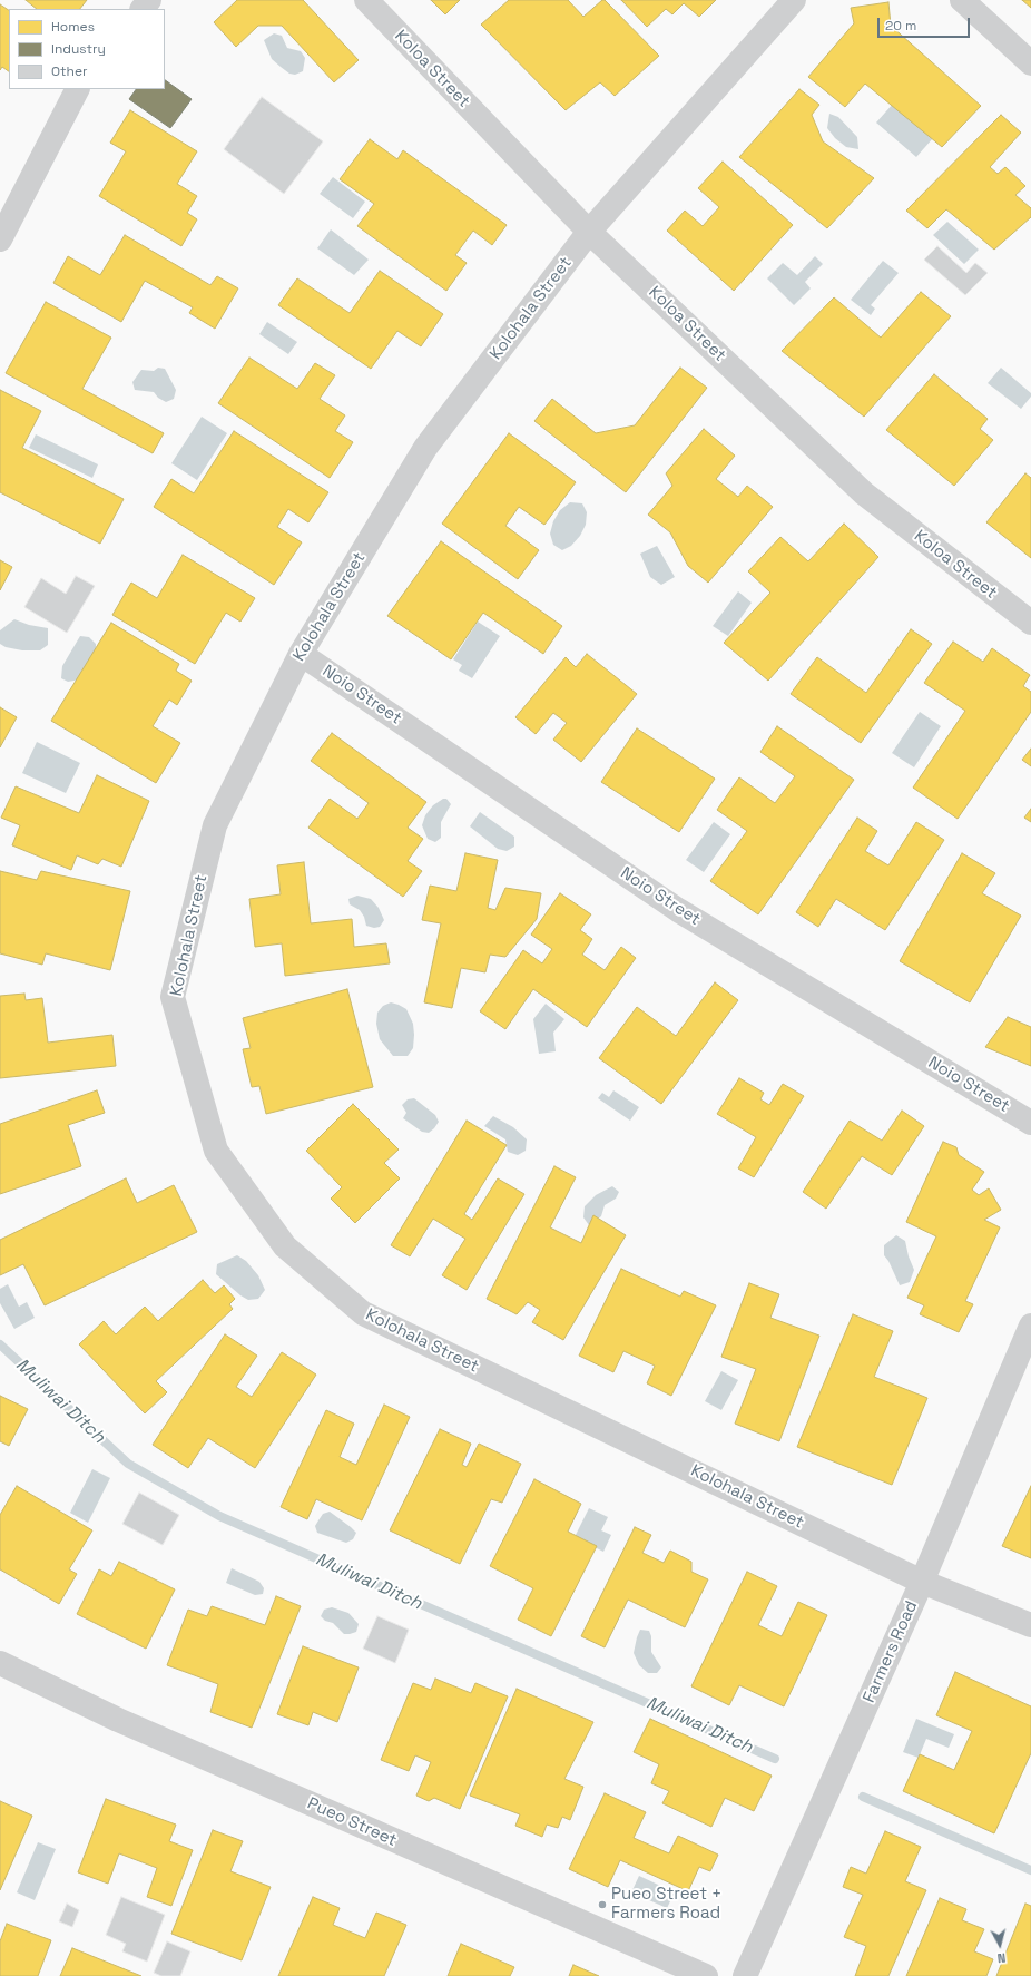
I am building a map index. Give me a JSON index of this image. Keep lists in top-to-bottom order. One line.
{"streets":{"street":["Koloa Street","Kolohala Street","Noio Street","Farmers Road","Pueo Street"]},"crossings":[["Koloa Street","Kolohala Street"],["Kolohala Street","Noio Street"],["Kolohala Street","Farmers Road"]],"water":["Muliwai Ditch"],"places":["Pueo Street + Farmers Road"],"legend":["Homes","Industry","Other"],"scale_bar":"20 m","north":"bottom"}
